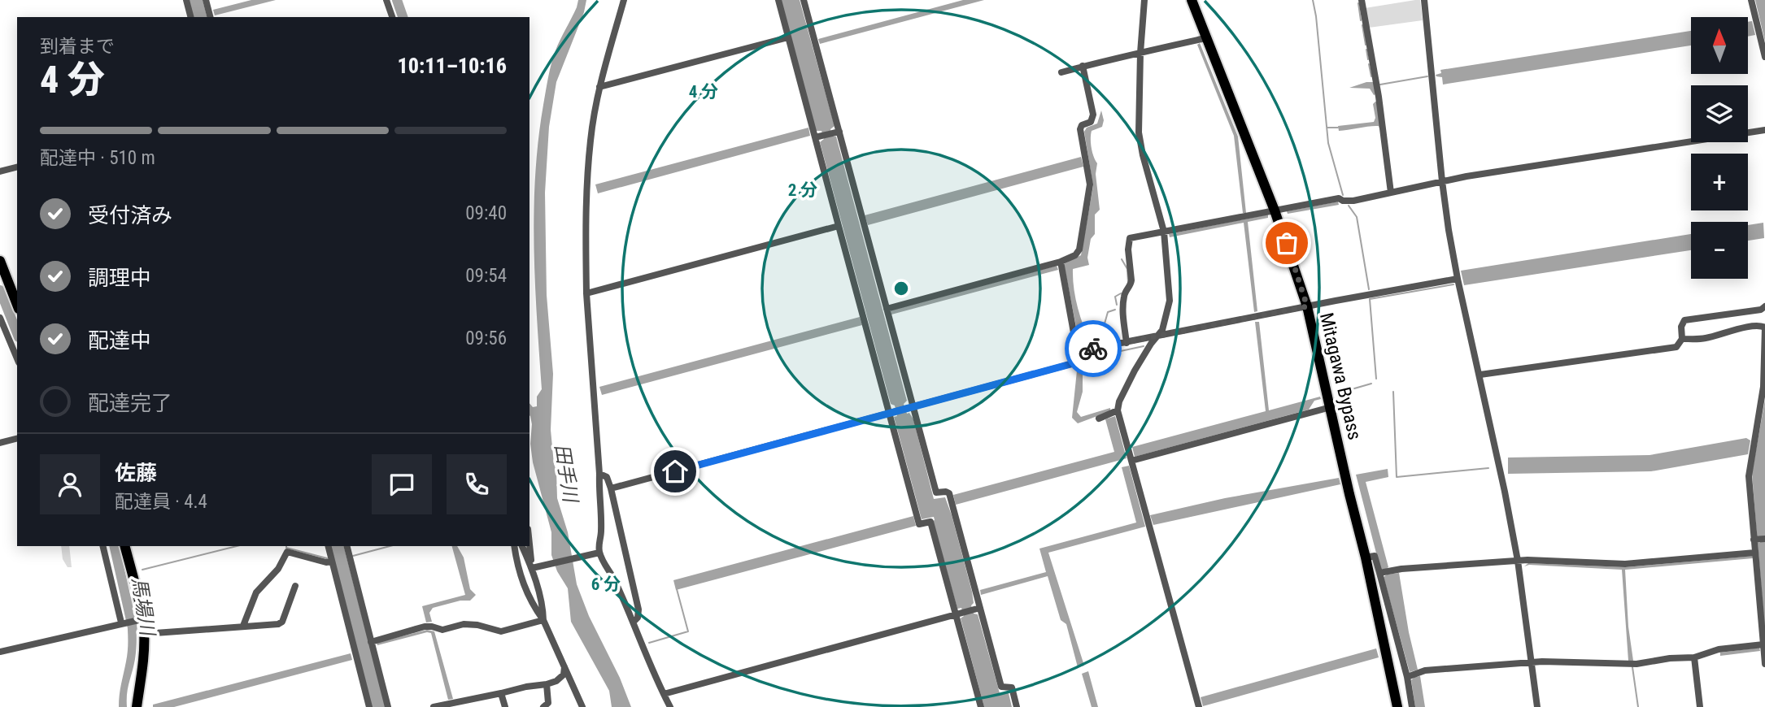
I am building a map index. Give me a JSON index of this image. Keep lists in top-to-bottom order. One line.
{"streets":{"highway":["Mitagawa Bypass"]},"water":["田手川","馬場川"],"north":"top","page":{"map_buttons":["+","−"],"heading":["4 分","到着まで","10:11–10:16"],"panel":["佐藤","配達員 · 4.4"],"bar":"配達中 · 510 m","list":[["受付済み","09:40"],["調理中","09:54"],["配達中","09:56"],"配達完了"]},"rings":["4 分","2 分","6 分"]}
